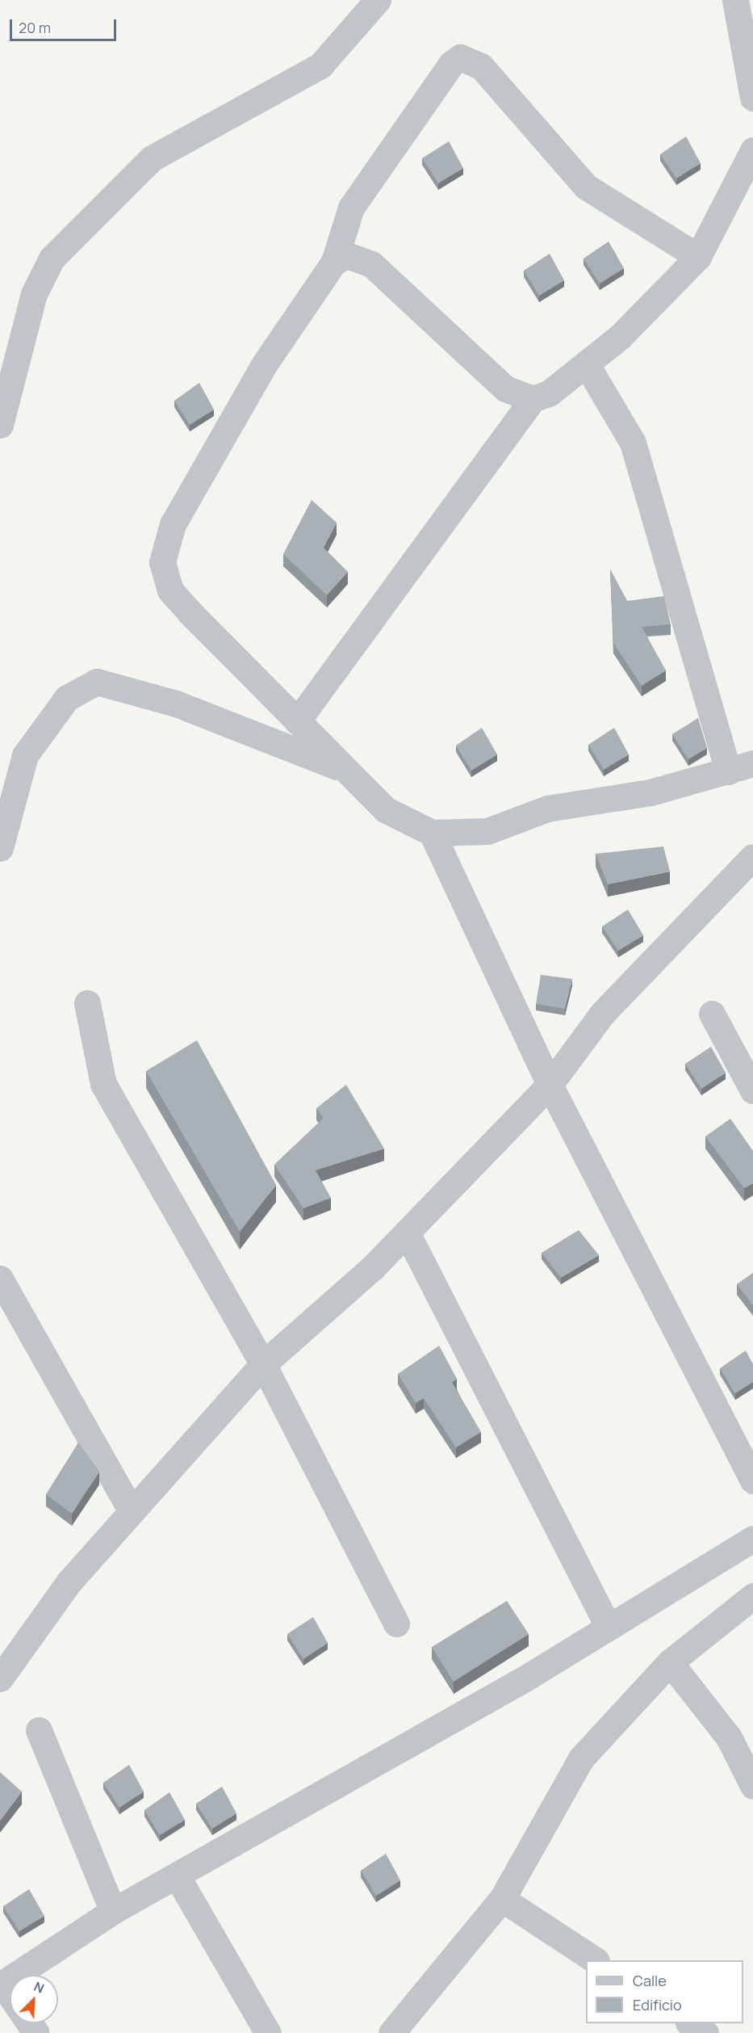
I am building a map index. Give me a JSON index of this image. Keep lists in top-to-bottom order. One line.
{"legend":["Calle","Edificio"],"scale_bar":"20 m","north":"top right"}
